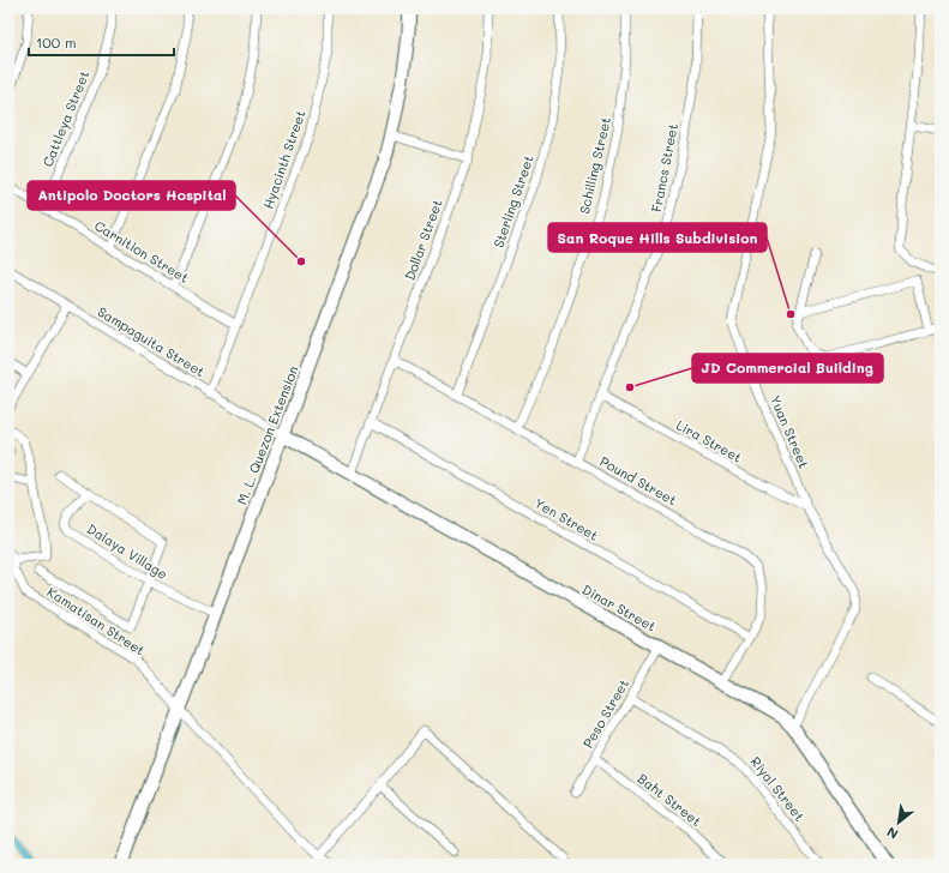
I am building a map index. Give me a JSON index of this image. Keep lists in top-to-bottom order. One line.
{"streets":{"main road":["M. L. Quezon Extension","Dinar Street"],"street":["Cattleya Street","Hyacinth Street","Schilling Street","Francs Street","Sterling Street","Dollar Street","Carnition Street","Sampaguita Street","Yuan Street","Lira Street","Pound Street","Yen Street","Dalaya Village","Kamatisan Street","Peso Street","Riyal Street","Baht Street"]},"crossings":[["Cattleya Street","Carnition Street"],["Hyacinth Street","Carnition Street"],["Hyacinth Street","Sampaguita Street"],["Schilling Street","Pound Street"],["Francs Street","Lira Street"],["Francs Street","Pound Street"],["Sterling Street","Pound Street"],["Dollar Street","Pound Street"],["Dollar Street","Yen Street"],["Dollar Street","Dinar Street"],["Sampaguita Street","M. L. Quezon Extension"],["Sampaguita Street","Dinar Street"],["Yuan Street","Lira Street"],["Yuan Street","Dinar Street"],["M. L. Quezon Extension","Dalaya Village"],["M. L. Quezon Extension","Dinar Street"],["M. L. Quezon Extension","Kamatisan Street"],["Pound Street","Yen Street"],["Pound Street","Dinar Street"],["Dinar Street","Peso Street"],["Peso Street","Riyal Street"],["Peso Street","Baht Street"]],"places":["Antipolo Doctors Hospital","San Roque Hills Subdivision","JD Commercial Building"],"scale_bar":"100 m","north":"bottom left"}
